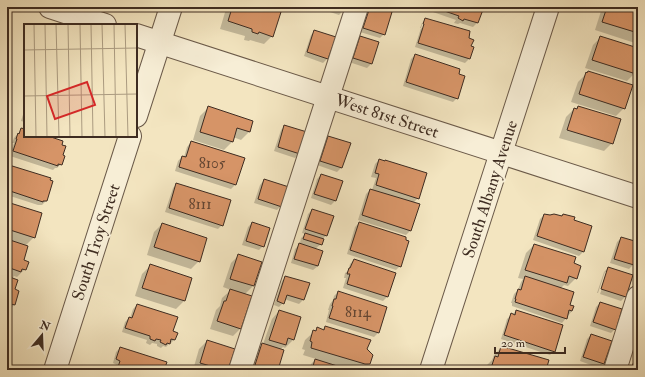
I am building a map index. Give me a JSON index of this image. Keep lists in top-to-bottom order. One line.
{"streets":{"street":["West 81st Street","South Albany Avenue","South Troy Street"]},"crossings":[["West 81st Street","South Albany Avenue"]],"house_numbers":["8105","8111","8114"],"scale_bar":"20 m","north":"top"}
